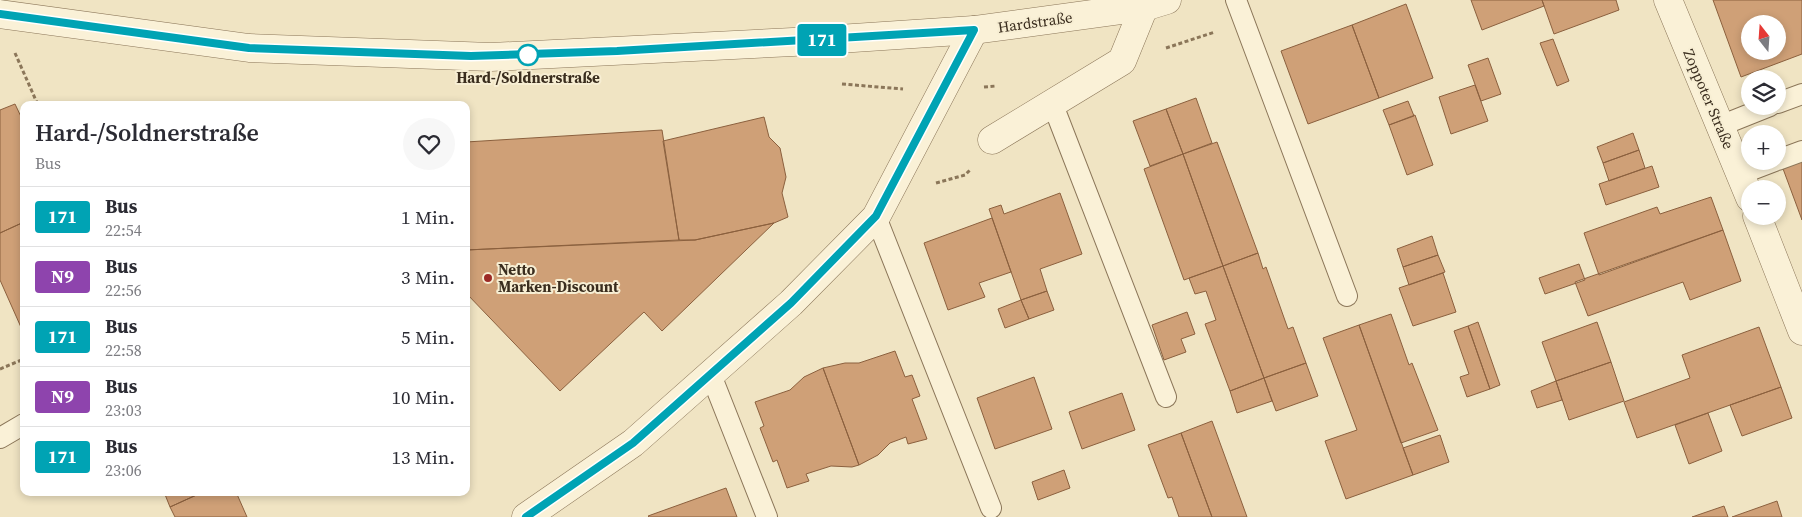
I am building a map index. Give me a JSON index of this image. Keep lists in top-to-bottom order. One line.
{"streets":{"street":["Hardstraße","Zoppoter Straße"]},"places":["Hard-/Soldnerstraße","Netto Marken-Discount"],"lines":["bus line 171"],"north":"top","page":{"on_map":"171","map_buttons":["+","−"],"heading":["Hard-/Soldnerstraße","Bus"],"list":[{"mark":"171","name":"Bus","note":"22:54","value":"1 Min."},{"mark":"N9","name":"Bus","note":"22:56","value":"3 Min."},{"mark":"171","name":"Bus","note":"22:58","value":"5 Min."},{"mark":"N9","name":"Bus","note":"23:03","value":"10 Min."},{"mark":"171","name":"Bus","note":"23:06","value":"13 Min."}]}}
